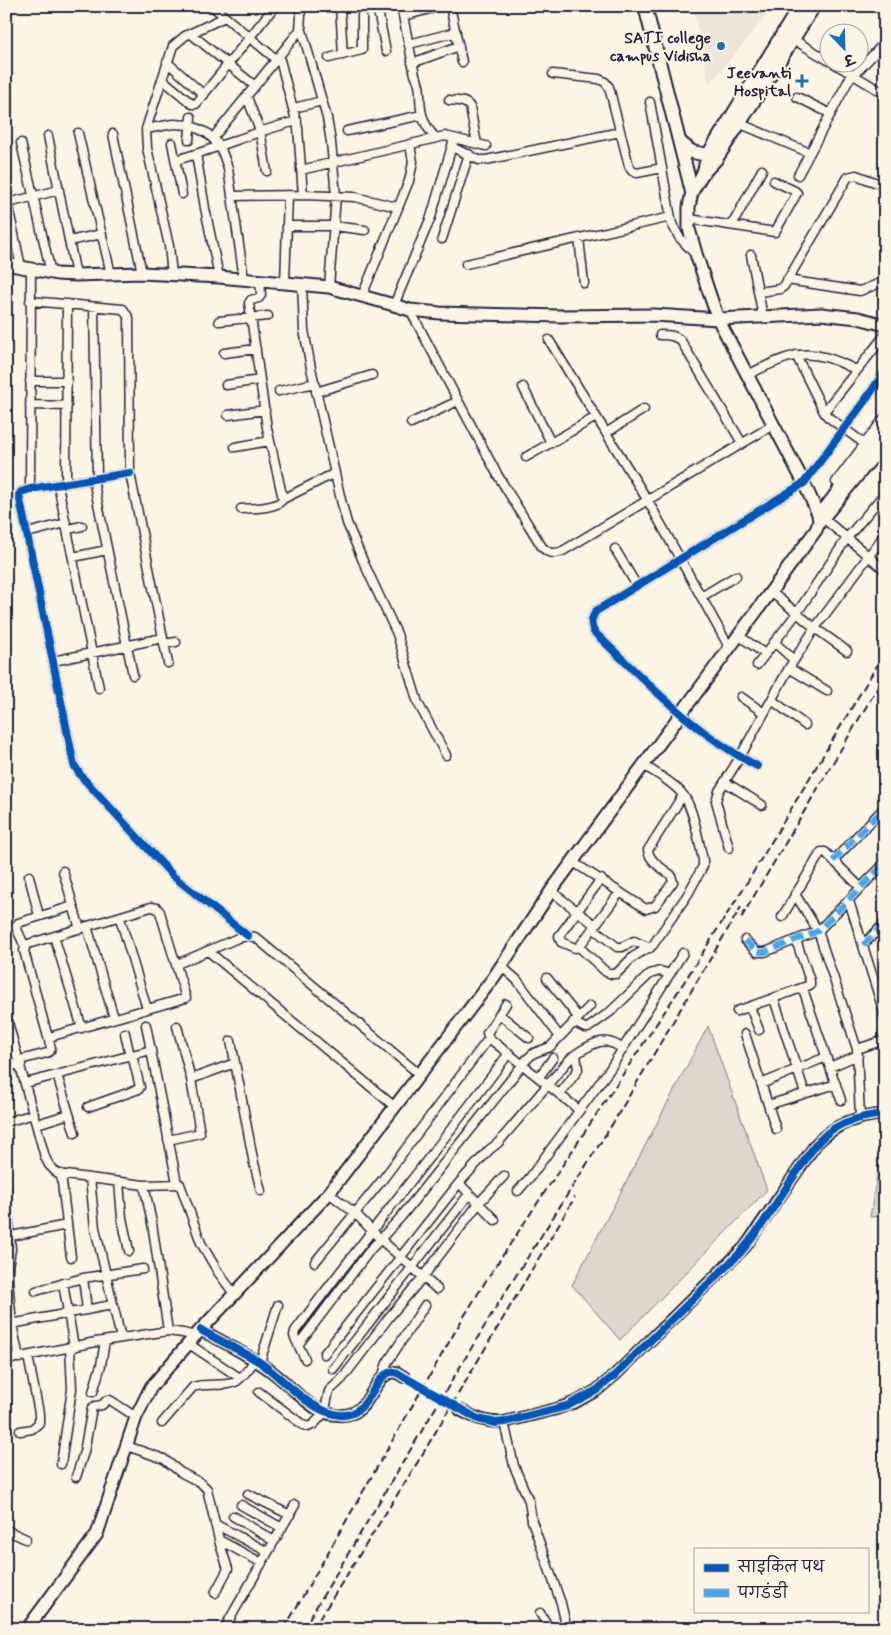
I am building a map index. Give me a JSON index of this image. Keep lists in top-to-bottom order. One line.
{"places":{"other":["SATI college campus Vidisha"],"health":["Jeevanti Hospital"]},"legend":["साइकिल पथ","पगडंडी"],"north":"bottom right"}
